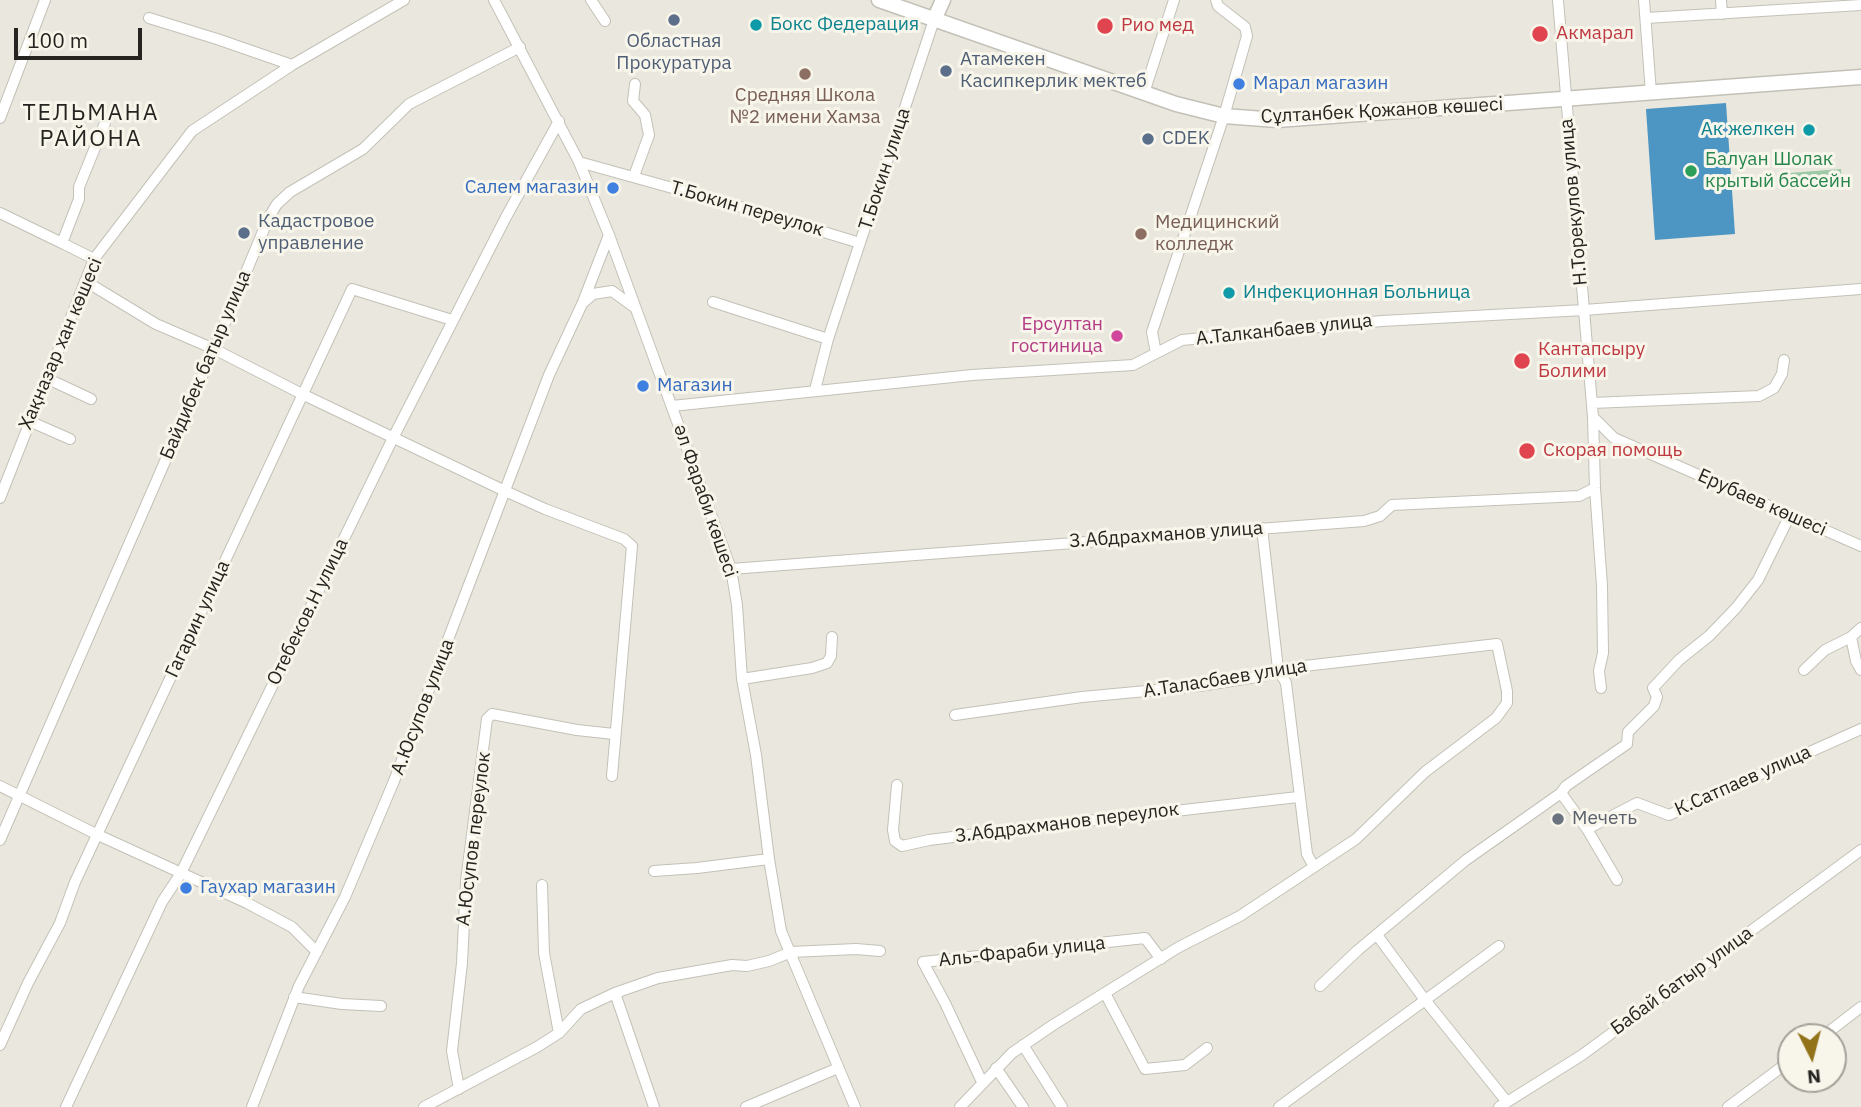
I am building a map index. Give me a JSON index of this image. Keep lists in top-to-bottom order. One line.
{"streets":{"main road":["Сұлтанбек Қожанов көшесі","Т.Бокин улица"],"street":["Н.Торекулов улица","Т.Бокин переулок","А.Талканбаев улица","Хақназар хан көшесі","Байдибек батыр улица","әл Фараби көшесі","Ерубаев көшесі","З.Абдрахманов улица","Отебеков.Н улица","Гагарин улица","А.Таласбаев улица","А.Юсупов улица","К.Сатпаев улица","З.Абдрахманов переулок","А.Юсупов переулок","Аль-Фараби улица","Бабай батыр улица"]},"crossings":[["Сұлтанбек Қожанов көшесі","Т.Бокин улица"],["Сұлтанбек Қожанов көшесі","Н.Торекулов улица"],["Т.Бокин улица","Т.Бокин переулок"],["Т.Бокин улица","А.Талканбаев улица"],["Н.Торекулов улица","А.Талканбаев улица"],["Н.Торекулов улица","Ерубаев көшесі"],["Н.Торекулов улица","З.Абдрахманов улица"],["А.Талканбаев улица","әл Фараби көшесі"],["Байдибек батыр улица","әл Фараби көшесі"],["әл Фараби көшесі","З.Абдрахманов улица"],["әл Фараби көшесі","Отебеков.Н улица"],["әл Фараби көшесі","А.Юсупов улица"],["Отебеков.Н улица","Гагарин улица"]],"districts":["ТЕЛЬМАНА РАЙОНА"],"places":["Областная Прокуратура","Бокс Федерация","Рио мед","Акмарал","Атамекен Касипкерлик мектеб","Средняя Школа №2 имени Хамза","Марал магазин","Ак желкен","CDEK","Балуан Шолак крытый бассейн","Салем магазин","Кадастровое управление","Медицинский колледж","Инфекционная Больница","Ерсултан гостиница","Кантапсыру Болими","Магазин","Скорая помощь","Мечеть","Гаухар магазин"],"scale_bar":"100 m","north":"bottom"}
